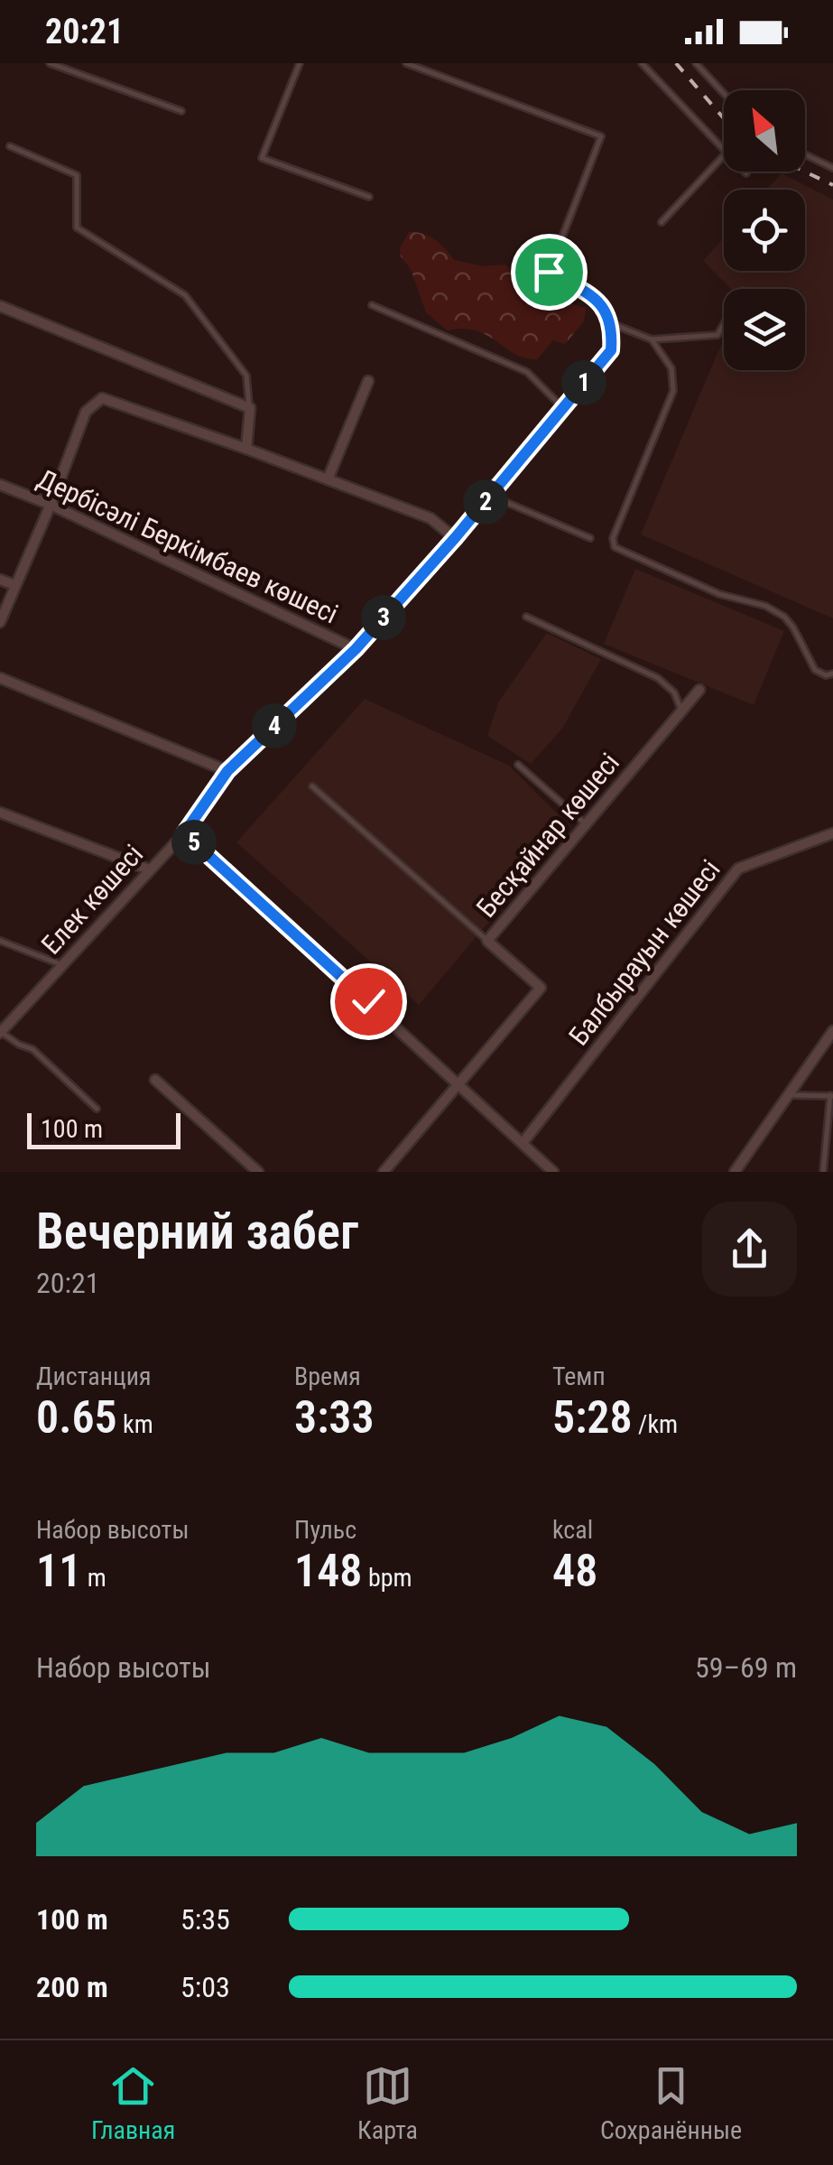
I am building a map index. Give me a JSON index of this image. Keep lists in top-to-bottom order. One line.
{"streets":{"street":["Дербісәлі Беркімбаев көшесі","Бесқайнар көшесі","Елек көшесі","Балбырауын көшесі"]},"crossings":[["Дербісәлі Беркімбаев көшесі","Елек көшесі"]],"scale_bar":"100 m","north":"top left","page":{"status":"20:21","pins":["1","2","3","4","5"],"scale":"100 m","heading":["Вечерний забег","20:21"],"stats":[["Дистанция","0.65 km"],["Время","3:33"],["Темп","5:28 /km"],["Набор высоты","11 m"],["Пульс","148 bpm"],["kcal","48"]],"chart":["Набор высоты","59–69 m"],"list":[{"name":"100 m","note":"5:35"},{"name":"200 m","note":"5:03"}],"tabs":["Главная","Карта","Сохранённые"]}}
